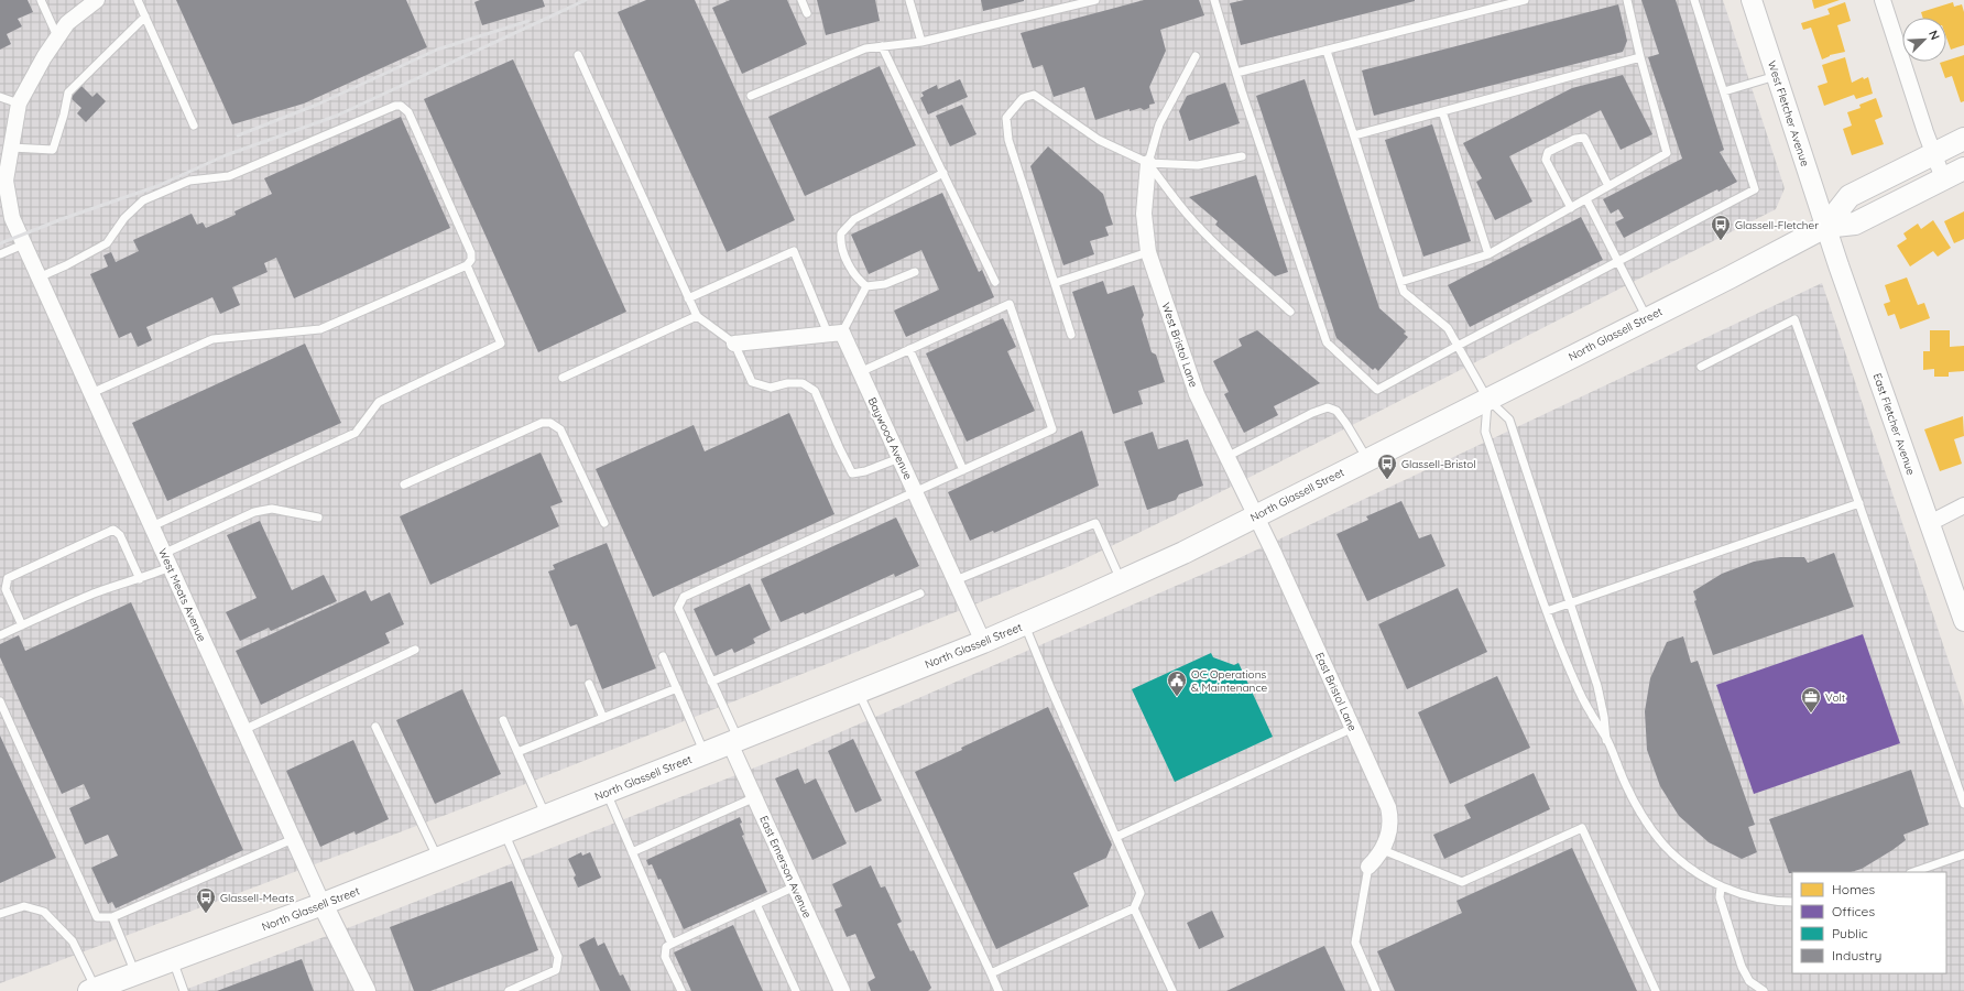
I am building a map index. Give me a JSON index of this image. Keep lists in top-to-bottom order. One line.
{"streets":{"main road":["North Glassell Street"],"street":["West Fletcher Avenue","West Bristol Lane","East Fletcher Avenue","Baywood Avenue","West Meats Avenue","East Bristol Lane","East Emerson Avenue"]},"crossings":[["West Fletcher Avenue","North Glassell Street"],["West Fletcher Avenue","East Fletcher Avenue"],["North Glassell Street","West Bristol Lane"],["North Glassell Street","East Fletcher Avenue"],["North Glassell Street","Baywood Avenue"],["North Glassell Street","West Meats Avenue"],["North Glassell Street","East Bristol Lane"],["North Glassell Street","East Emerson Avenue"],["West Bristol Lane","East Bristol Lane"]],"places":{"bus stop":["Glassell-Fletcher","Glassell-Bristol","Glassell-Meats"],"public building":["OC Operations & Maintenance"],"office":["Volt"]},"legend":["Homes","Offices","Public","Industry"],"north":"top right"}
